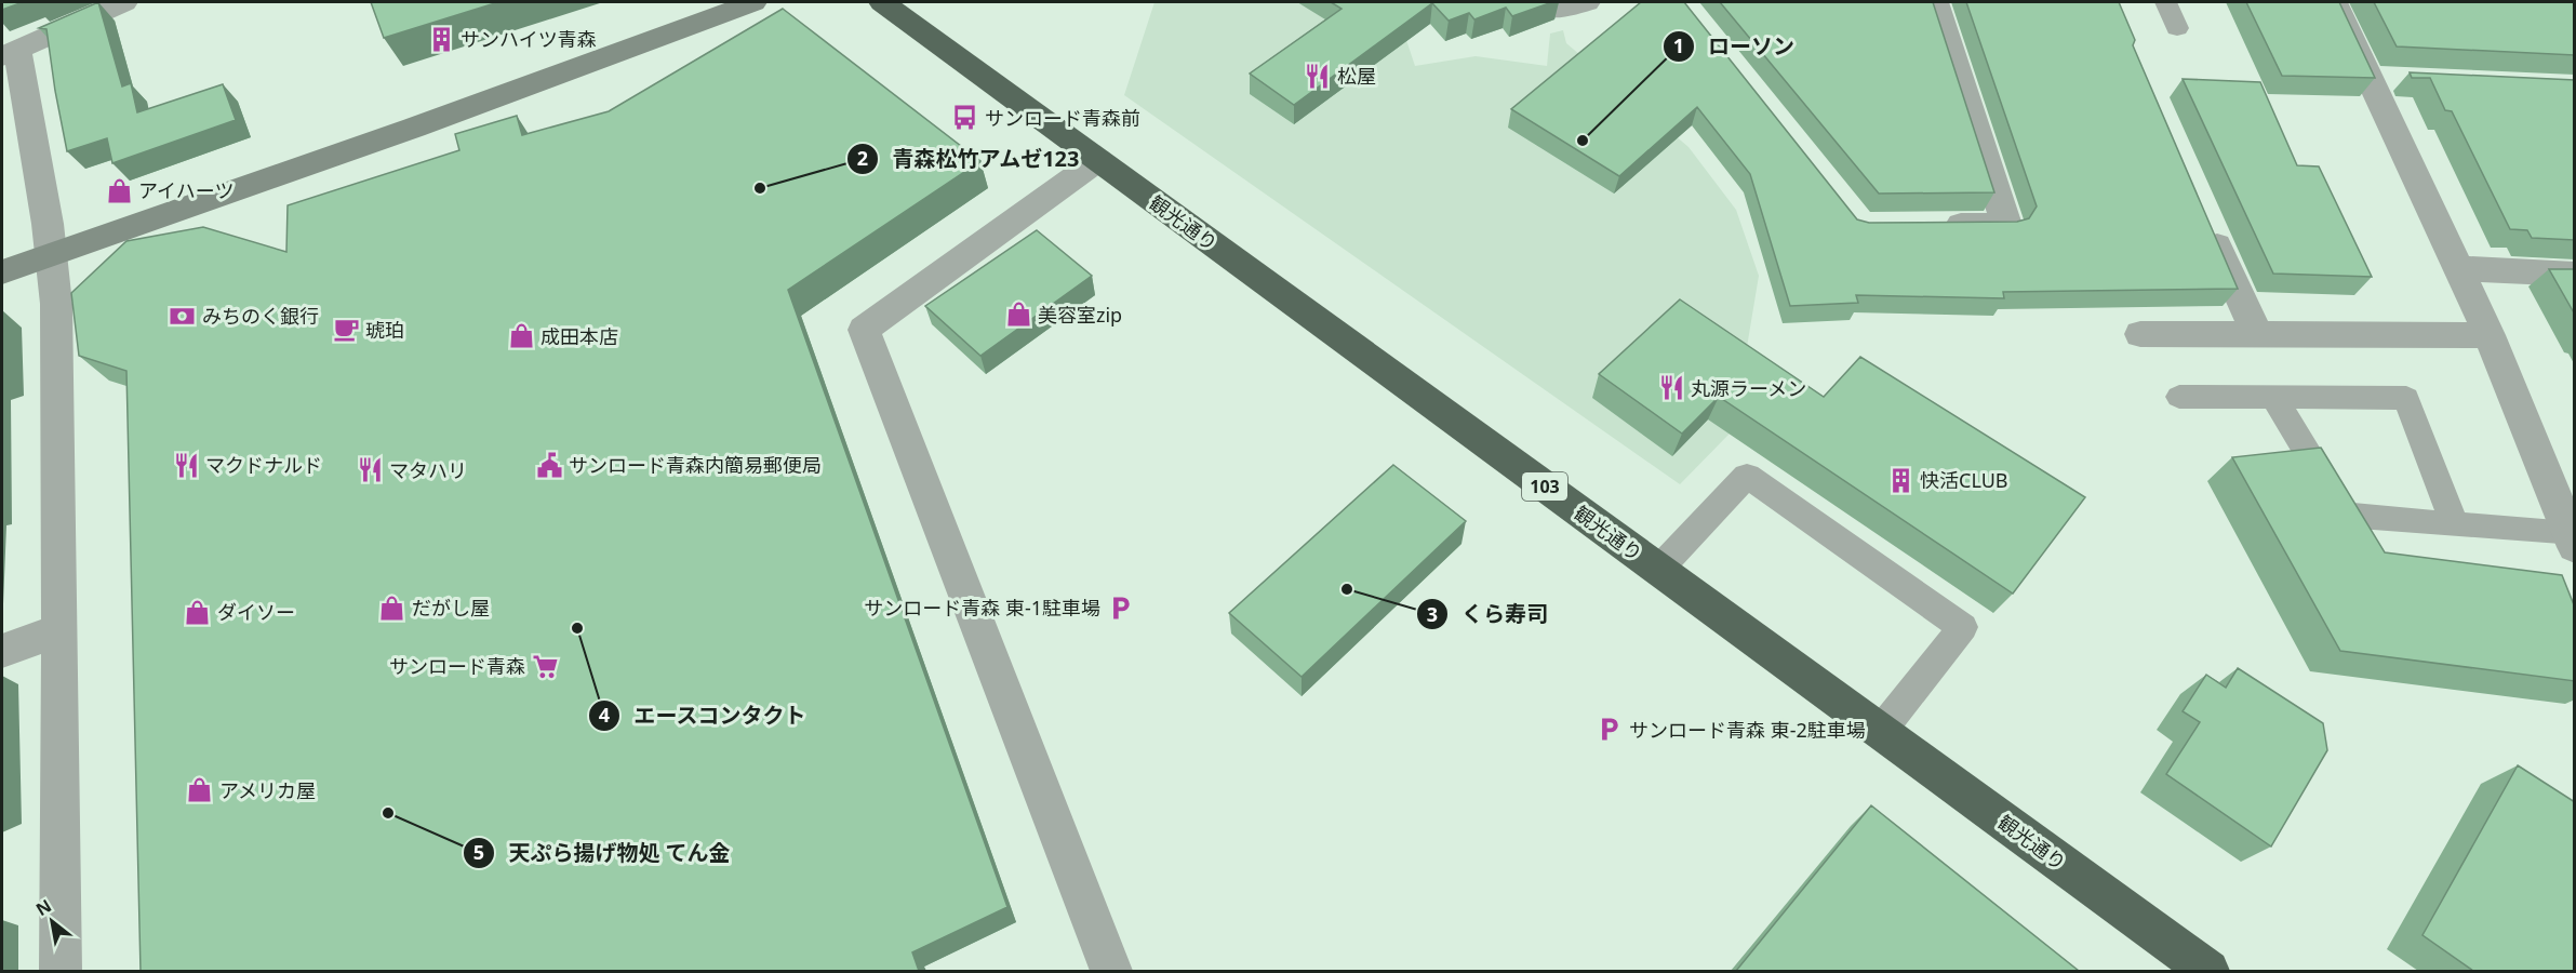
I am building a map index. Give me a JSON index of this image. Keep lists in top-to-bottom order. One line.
{"streets":{"highway":["観光通り","103"]},"places":{"building":["サンハイツ青森","快活CLUB"],"restaurant":["松屋","丸源ラーメン","マクドナルド","マタハリ"],"bus stop":["サンロード青森前"],"other":["ローソン","青森松竹アムゼ123","くら寿司","エースコンタクト","天ぷら揚げ物処 てん金"],"shop":["アイハーツ","美容室zip","成田本店","だがし屋","ダイソー","アメリカ屋"],"bank":["みちのく銀行"],"cafe":["琥珀"],"public building":["サンロード青森内簡易郵便局"],"parking":["サンロード青森 東-1駐車場","サンロード青森 東-2駐車場"],"supermarket":["サンロード青森"]},"north":"top left"}
